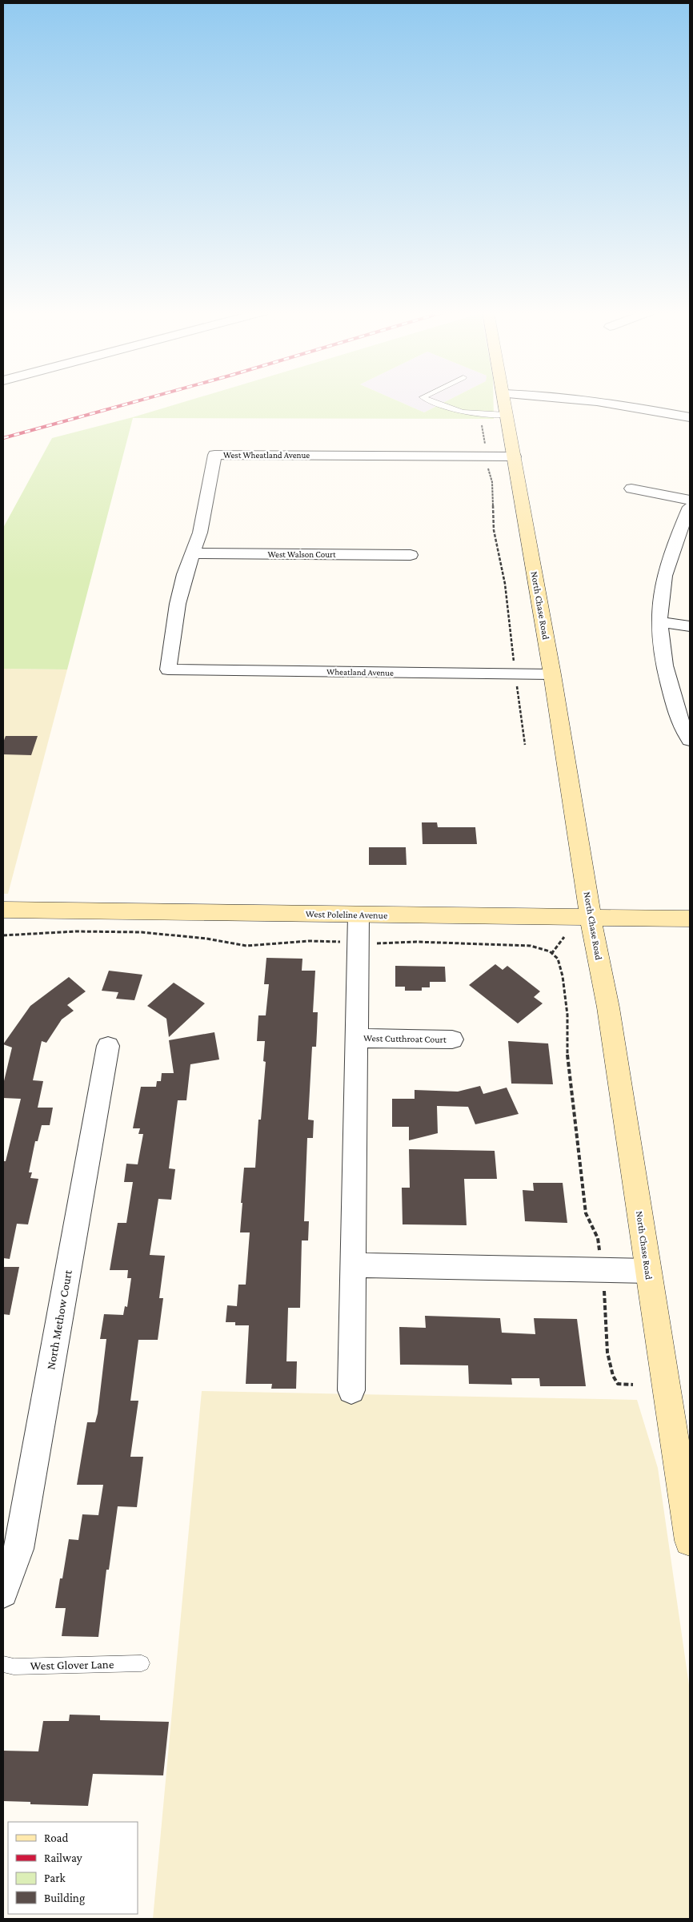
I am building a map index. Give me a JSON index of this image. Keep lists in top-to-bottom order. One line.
{"streets":{"street":["West Wheatland Avenue","West Walson Court","North Chase Road","Wheatland Avenue","West Poleline Avenue","West Cutthroat Court","North Methow Court"],"lane":["West Glover Lane"]},"crossings":[["West Wheatland Avenue","West Walson Court"],["West Wheatland Avenue","North Chase Road"],["West Wheatland Avenue","Wheatland Avenue"],["North Chase Road","Wheatland Avenue"],["North Chase Road","West Poleline Avenue"]],"legend":["Road","Railway","Park","Building"]}
